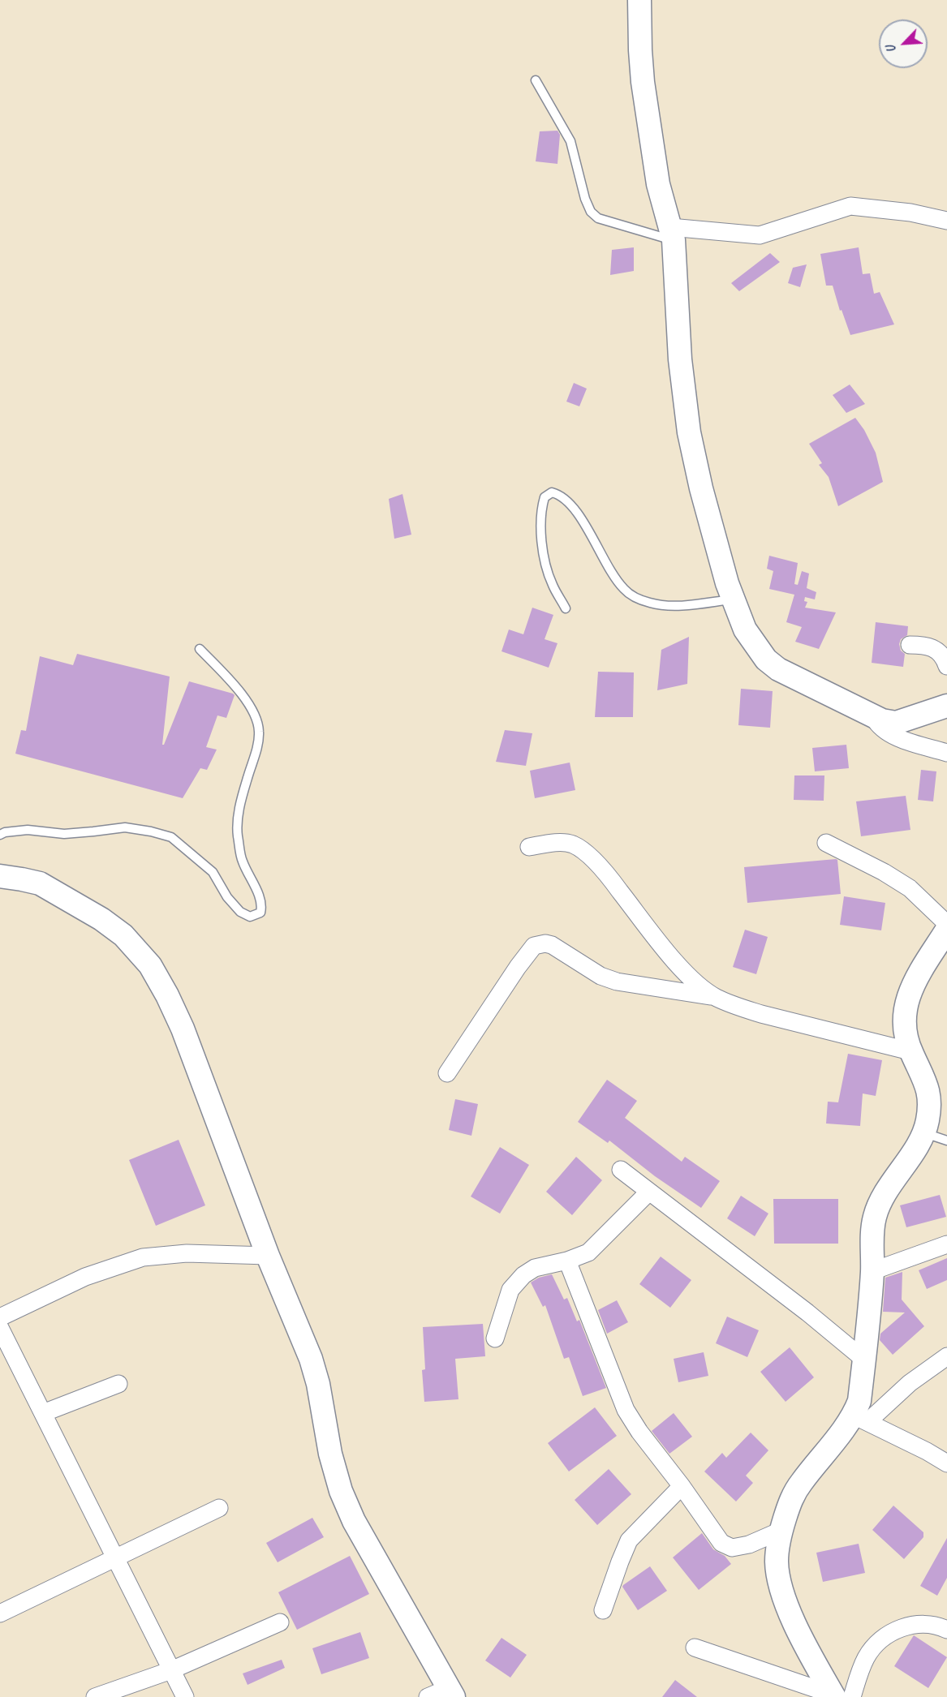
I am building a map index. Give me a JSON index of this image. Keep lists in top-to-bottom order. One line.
{"north":"bottom left"}
